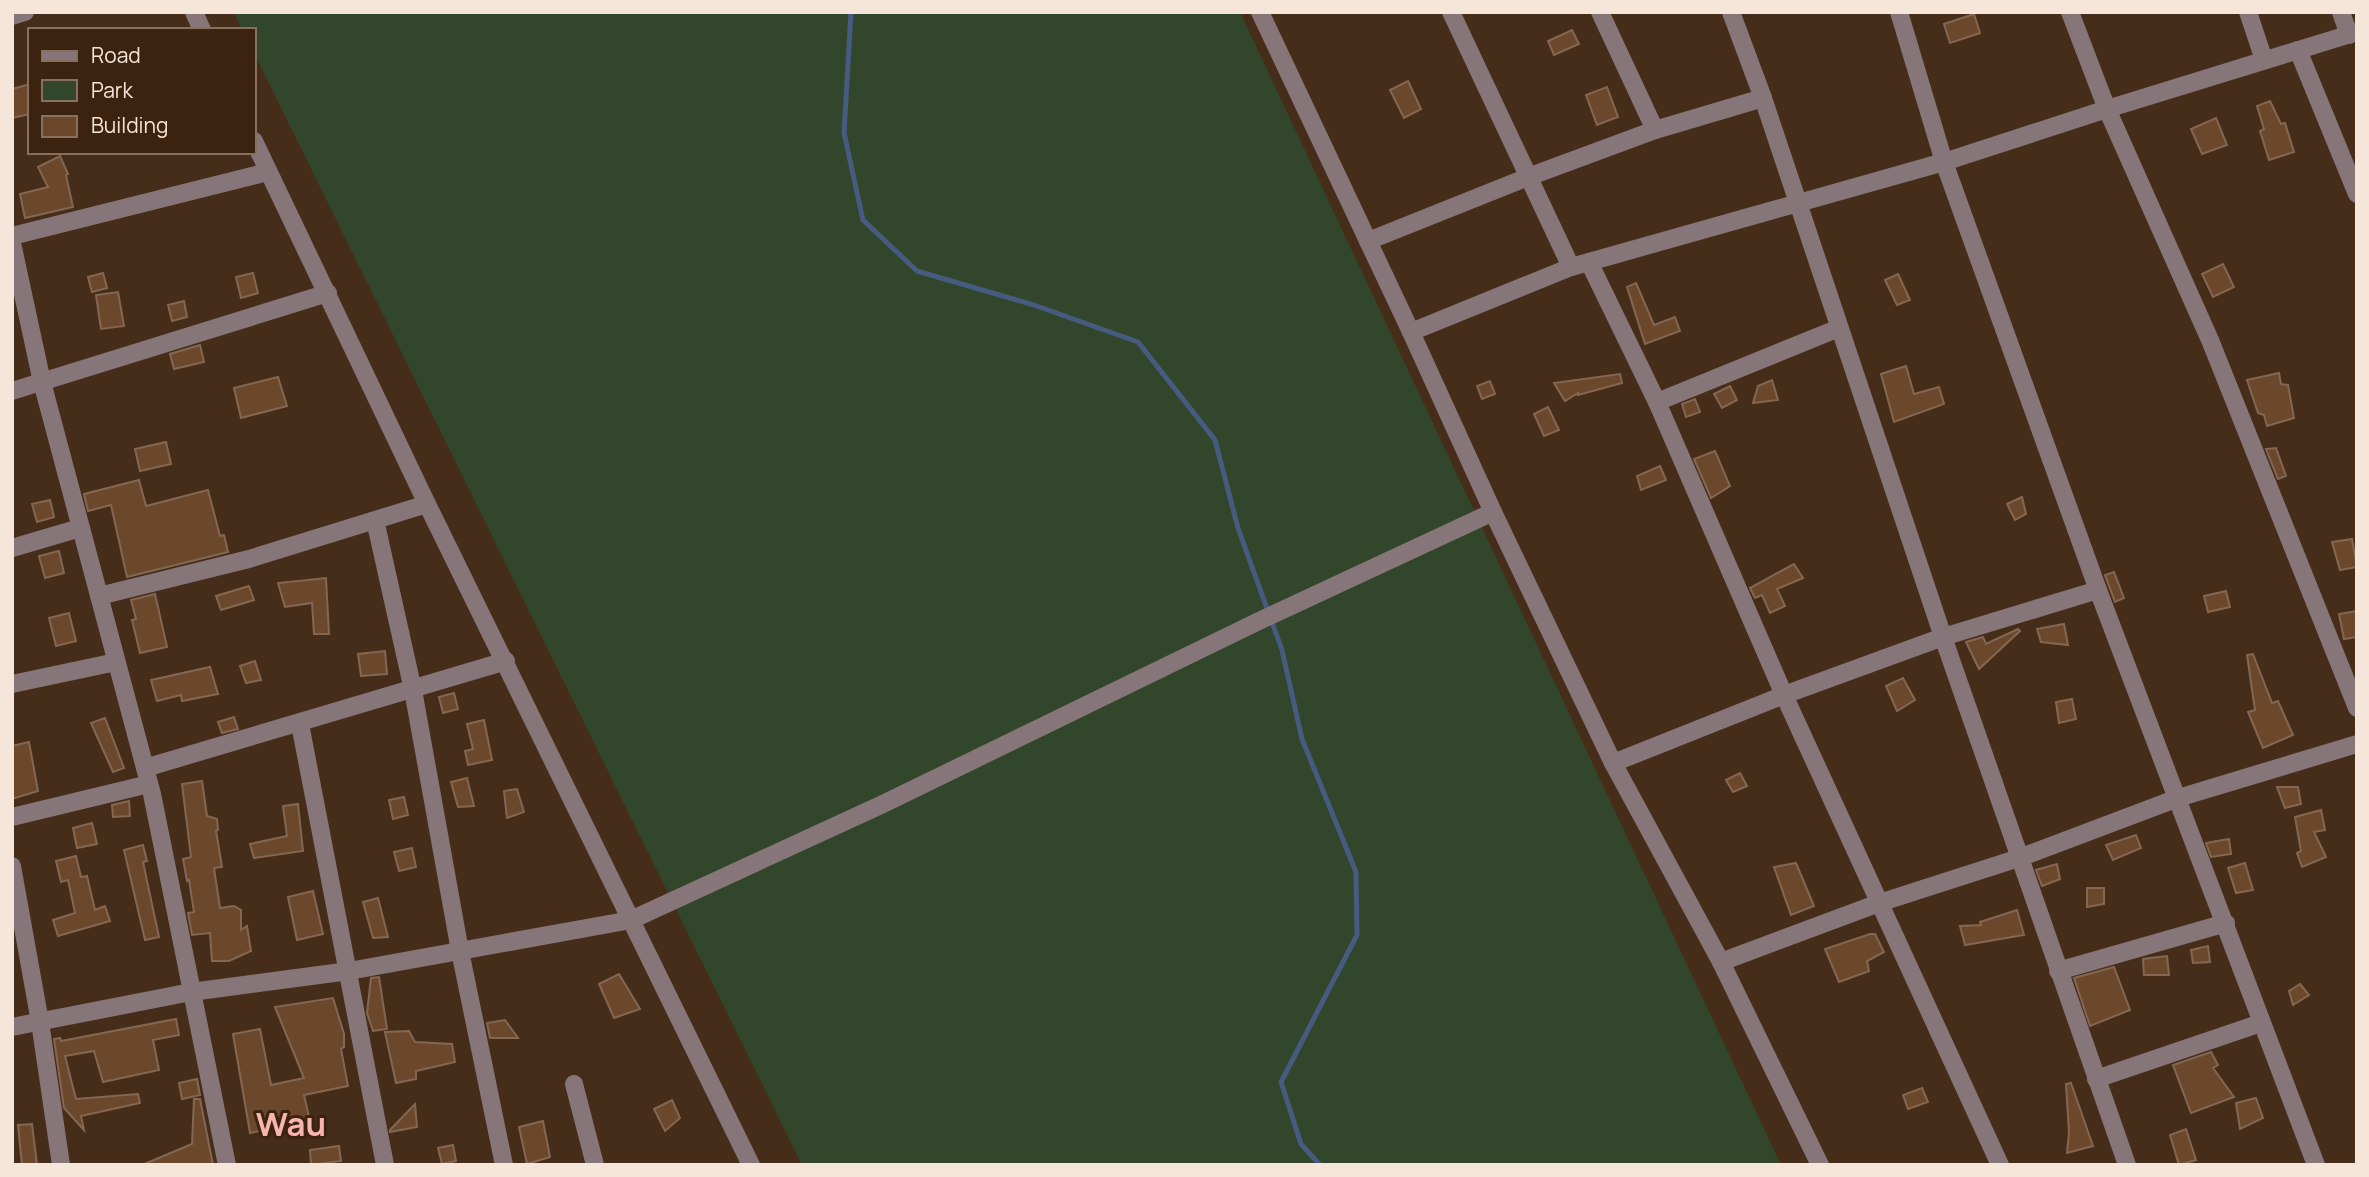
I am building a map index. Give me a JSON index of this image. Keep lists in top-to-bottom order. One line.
{"districts":["Wau"],"legend":["Road","Park","Building"]}
